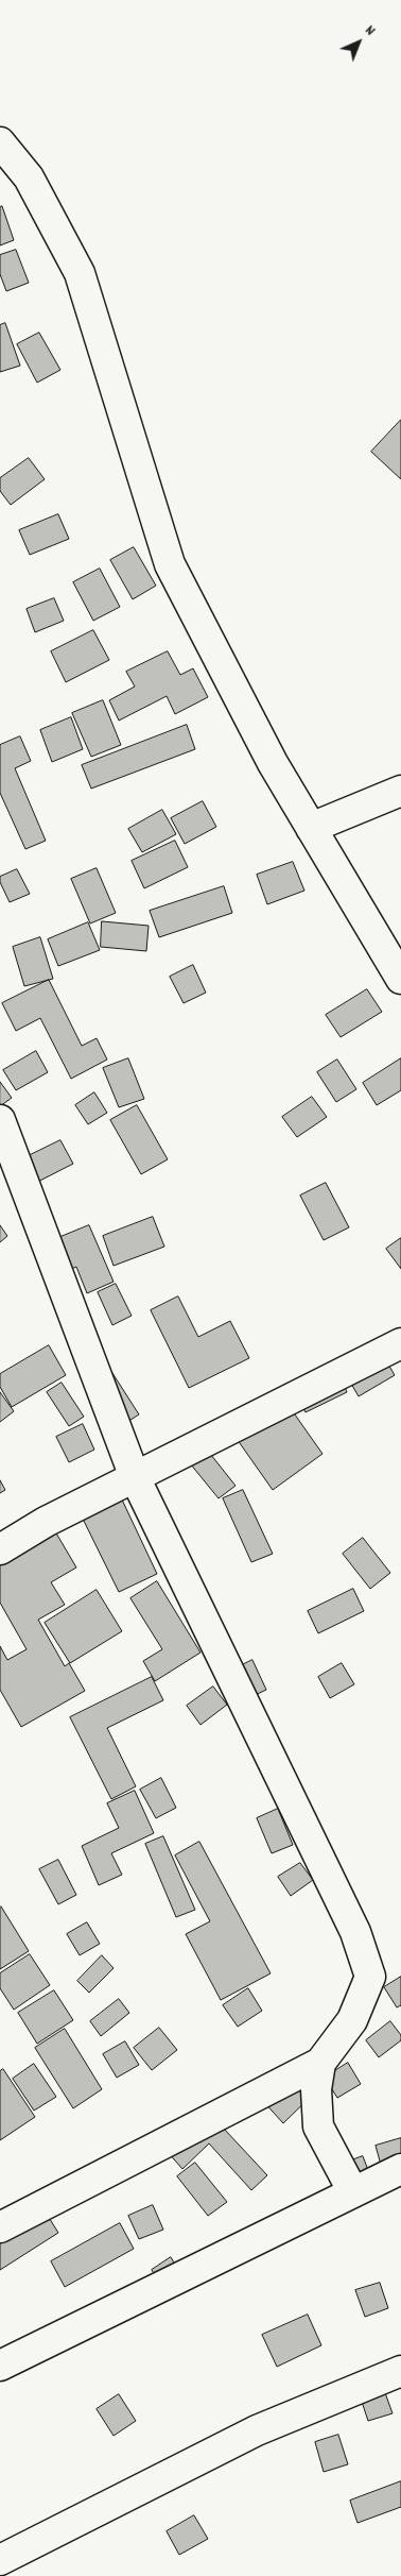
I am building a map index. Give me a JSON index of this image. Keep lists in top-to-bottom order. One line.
{"north":"top right"}
